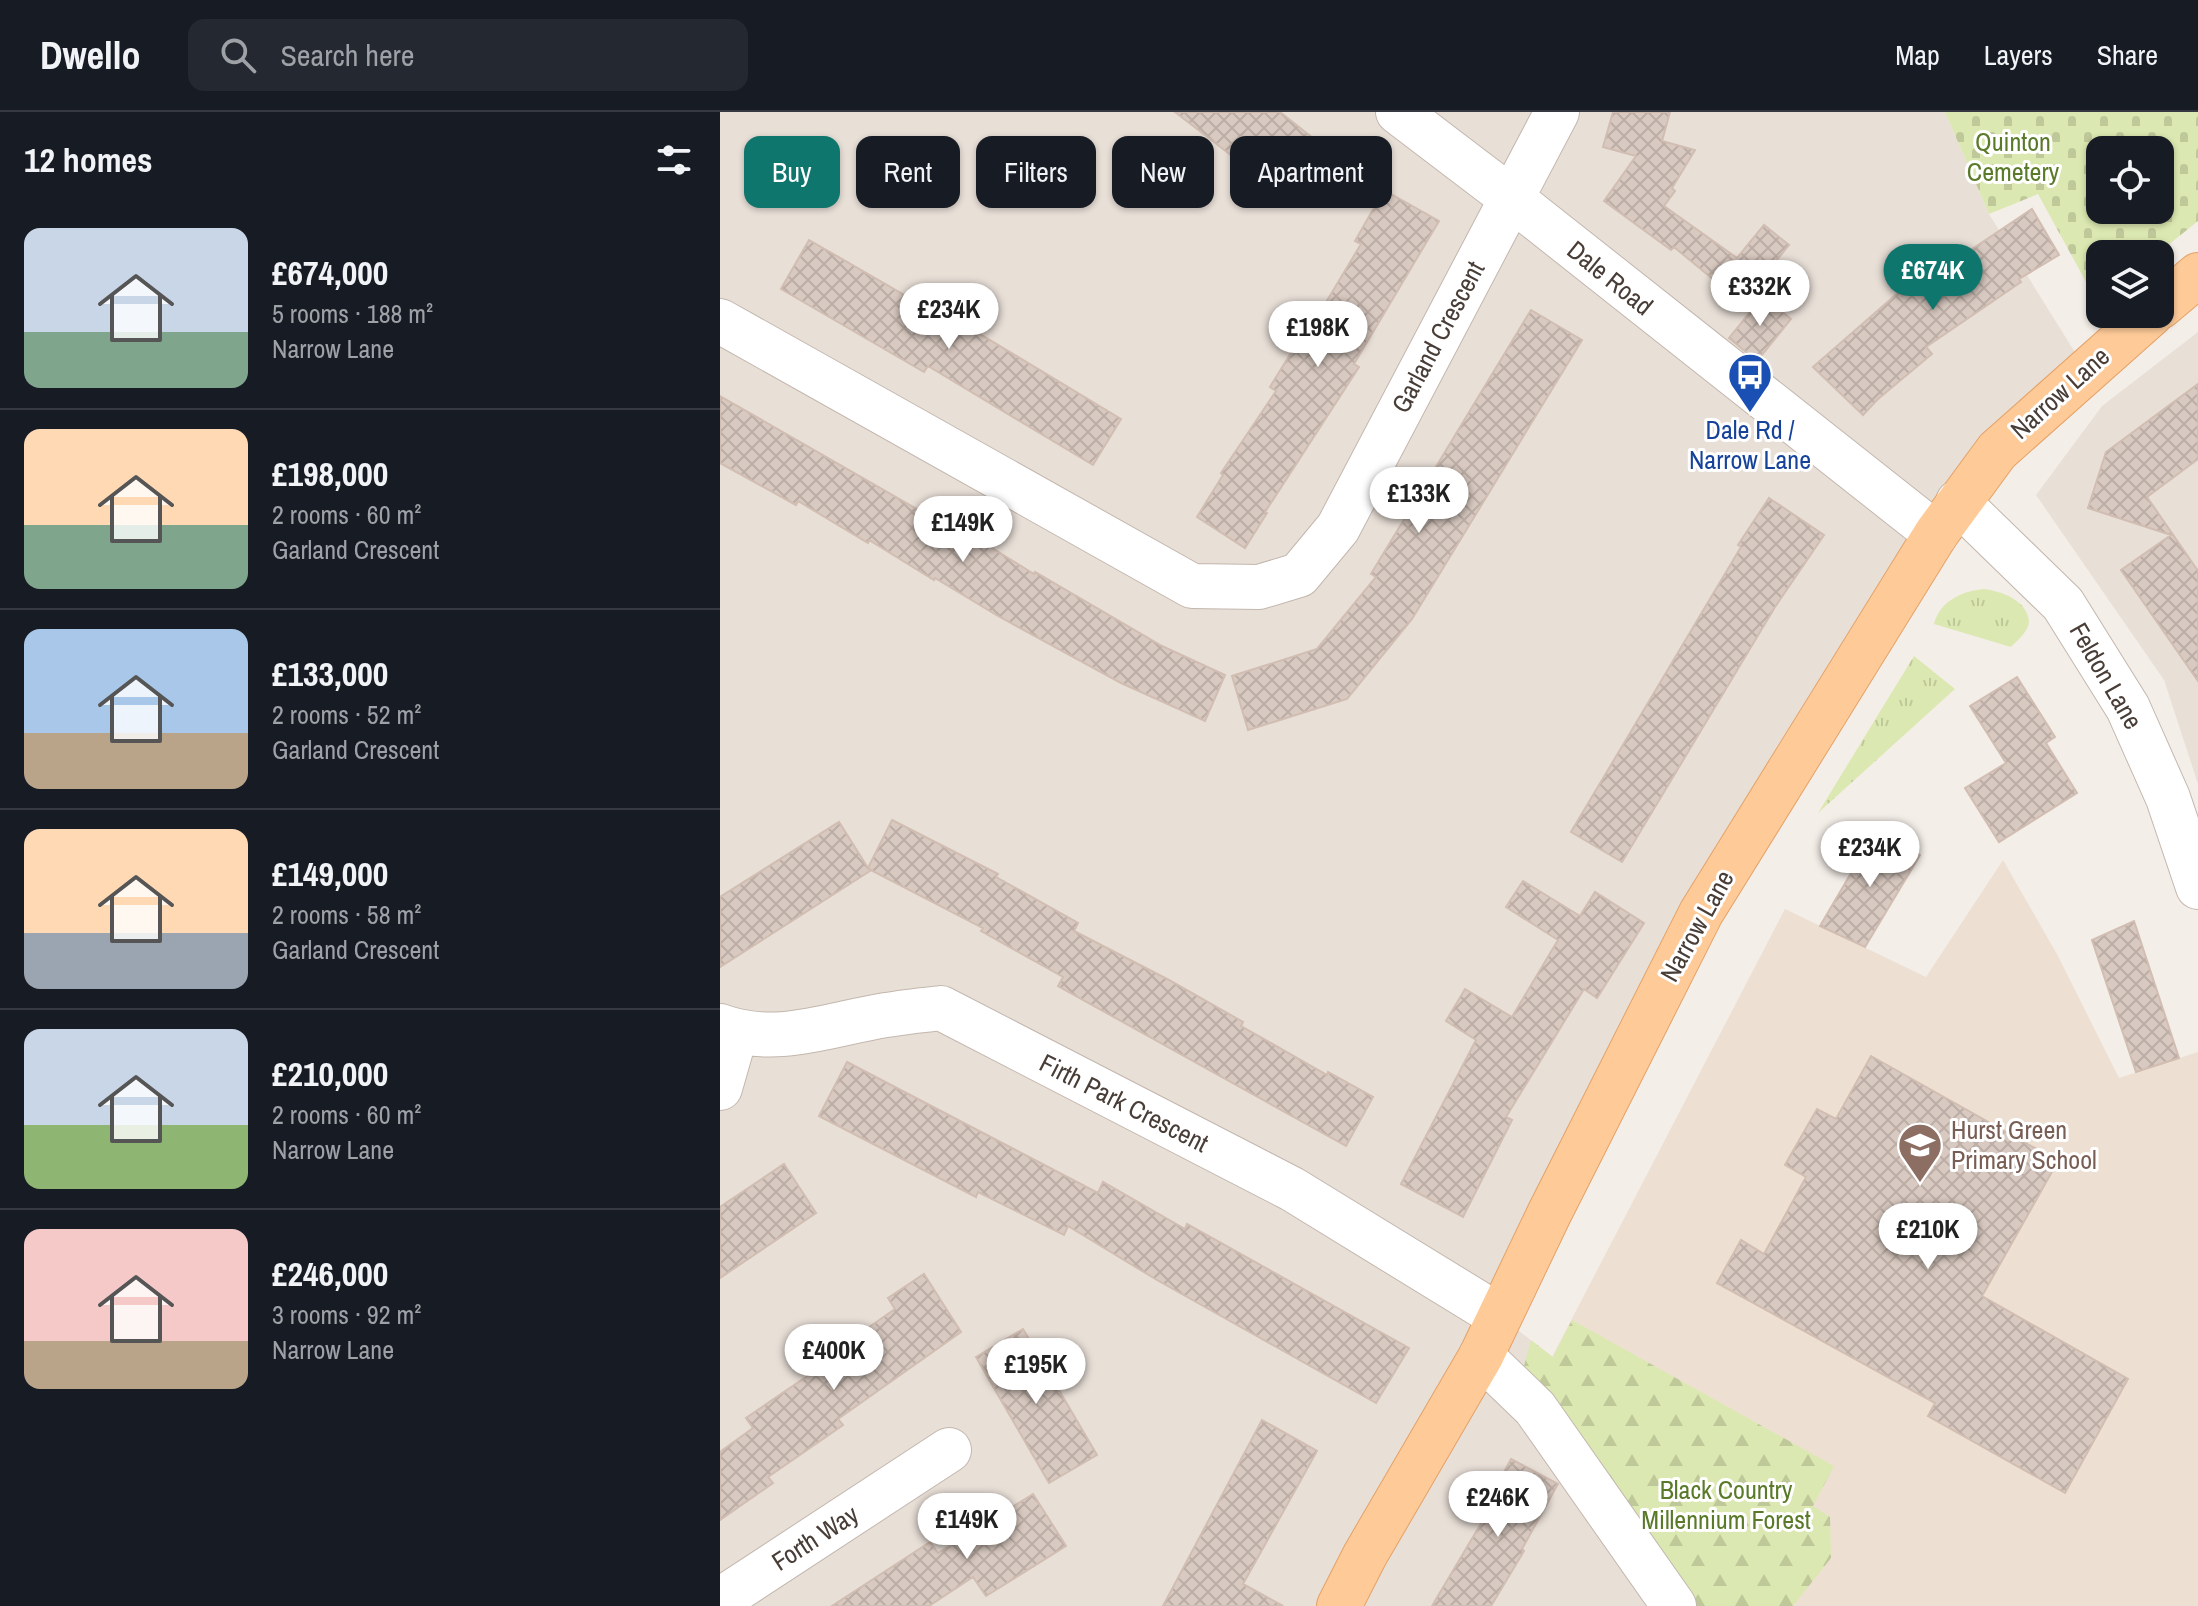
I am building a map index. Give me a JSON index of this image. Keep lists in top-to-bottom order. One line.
{"streets":{"main road":["Narrow Lane"],"street":["Dale Road","Garland Crescent","Feldon Lane","Firth Park Crescent","Forth Way"]},"crossings":[["Dale Road","Garland Crescent"],["Dale Road","Narrow Lane"],["Dale Road","Feldon Lane"],["Narrow Lane","Feldon Lane"],["Narrow Lane","Firth Park Crescent"]],"parks":["Quinton Cemetery","Black Country Millennium Forest"],"places":{"bus stop":["Dale Rd / Narrow Lane"],"school or university":["Hurst Green Primary School"]},"page":{"header":"Dwello","search":"Search here","nav":["Map","Layers","Share"],"heading":"12 homes","chip":["Buy","Rent","Filters","New","Apartment"],"list":[{"name":"£674,000","note":"5 rooms · 188 m² · Narrow Lane"},{"name":"£198,000","note":"2 rooms · 60 m² · Garland Crescent"},{"name":"£133,000","note":"2 rooms · 52 m² · Garland Crescent"},{"name":"£149,000","note":"2 rooms · 58 m² · Garland Crescent"},{"name":"£210,000","note":"2 rooms · 60 m² · Narrow Lane"},{"name":"£246,000","note":"3 rooms · 92 m² · Narrow Lane"}],"price":["£674K","£332K","£234K","£198K","£133K","£149K","£234K","£210K","£400K","£195K","£246K","£149K"]}}
